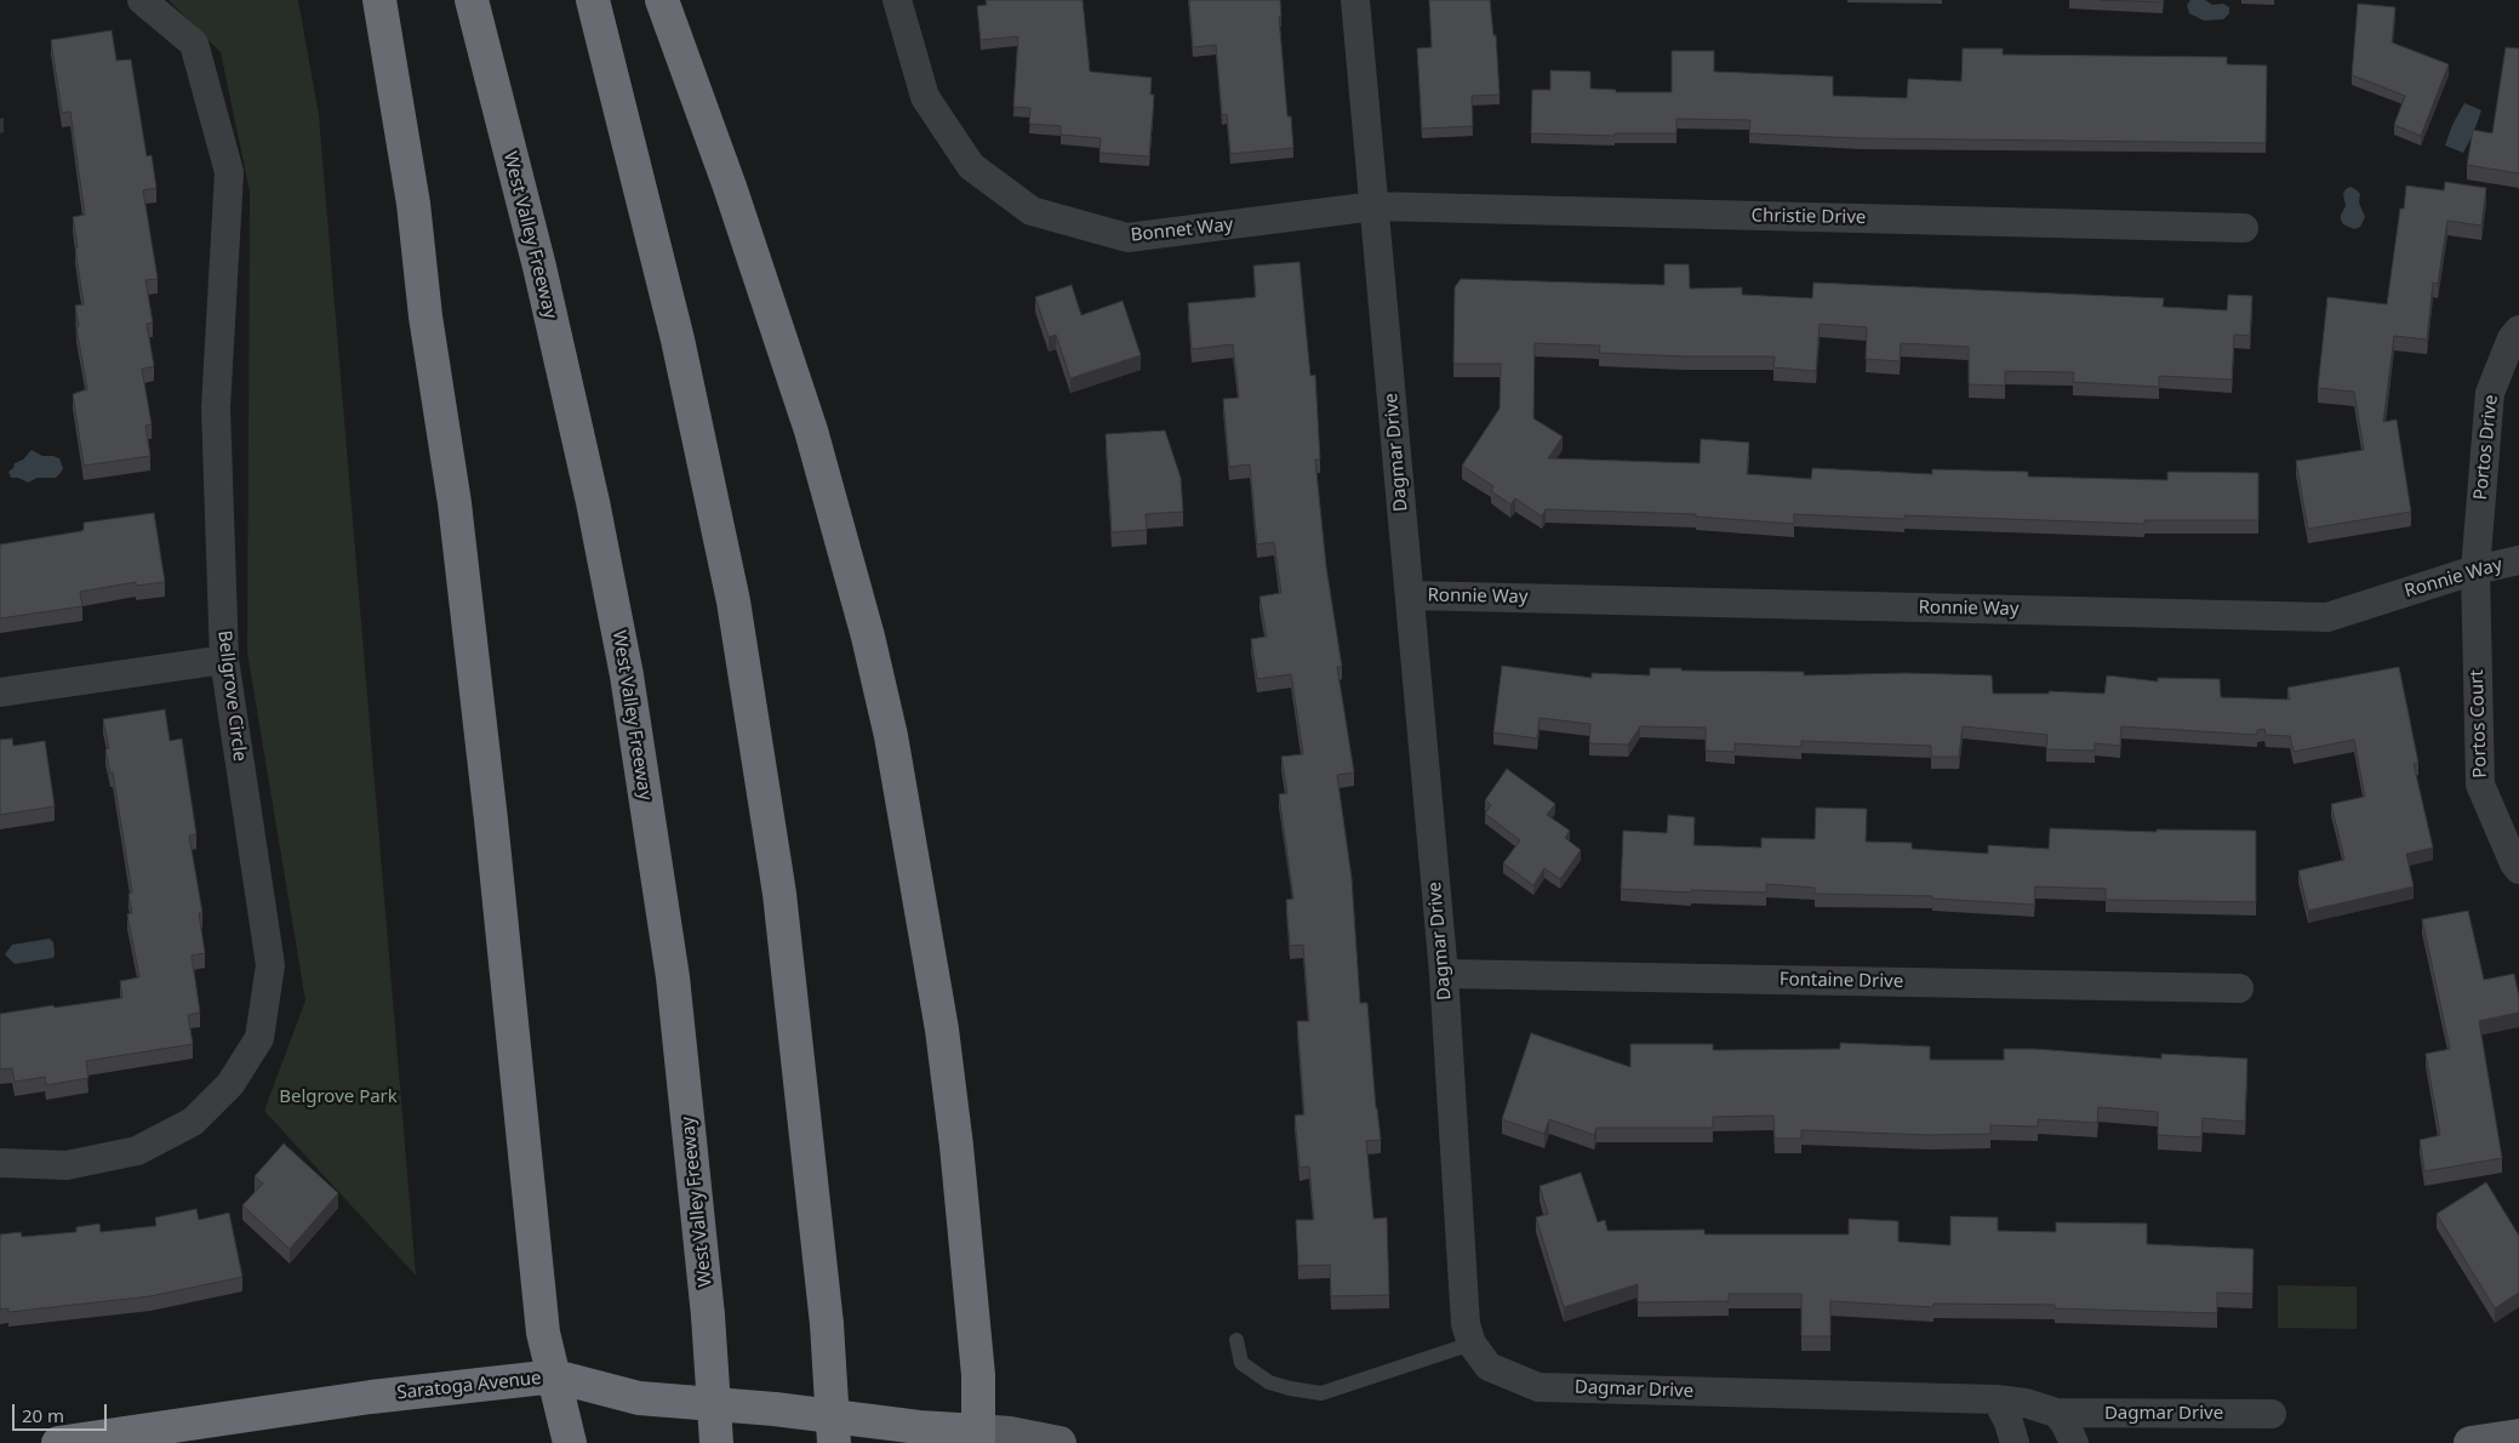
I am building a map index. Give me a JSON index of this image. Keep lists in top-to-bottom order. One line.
{"streets":{"highway":["West Valley Freeway","Saratoga Avenue"],"street":["Christie Drive","Bonnet Way","Portos Drive","Dagmar Drive","Ronnie Way","Bellgrove Circle","Portos Court","Fontaine Drive"]},"crossings":[["Christie Drive","Bonnet Way"],["Christie Drive","Dagmar Drive"],["Bonnet Way","Dagmar Drive"],["Portos Drive","Ronnie Way"],["Portos Drive","Portos Court"],["Dagmar Drive","Ronnie Way"],["Dagmar Drive","Fontaine Drive"],["Ronnie Way","Portos Court"]],"parks":["Belgrove Park"],"scale_bar":"20 m"}
